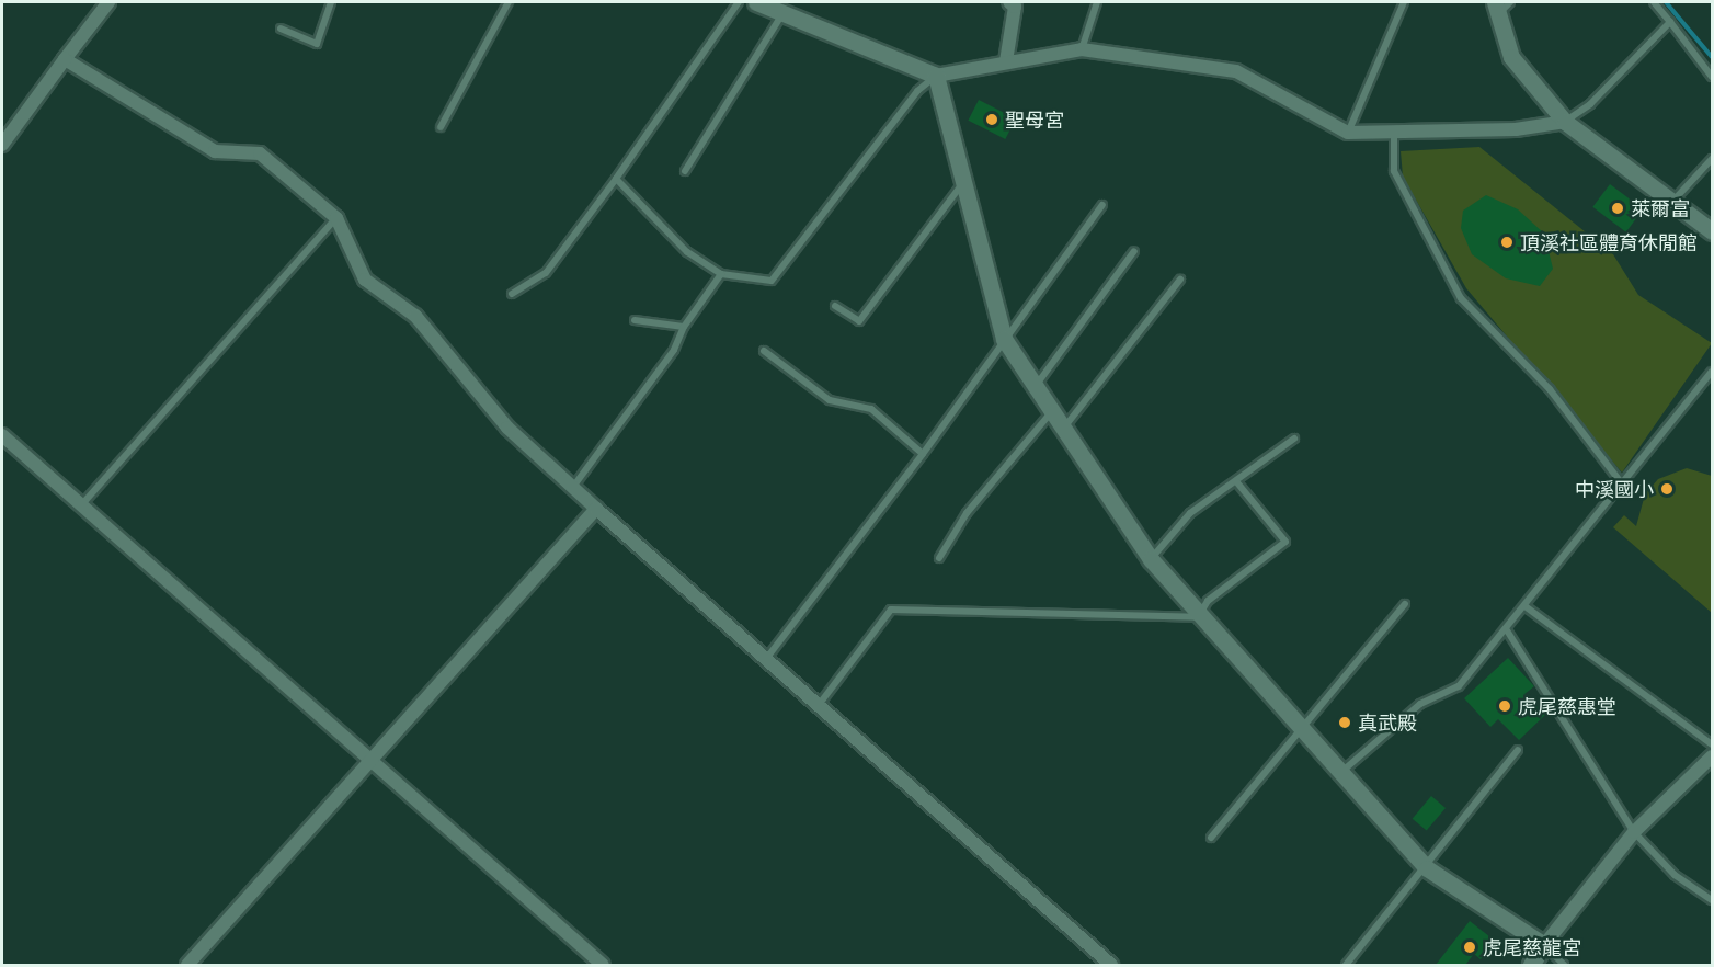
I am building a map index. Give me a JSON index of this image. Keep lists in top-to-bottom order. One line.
{"places":["聖母宮","萊爾富","頂溪社區體育休閒館","中溪國小","虎尾慈惠堂","真武殿","虎尾慈龍宮"]}
